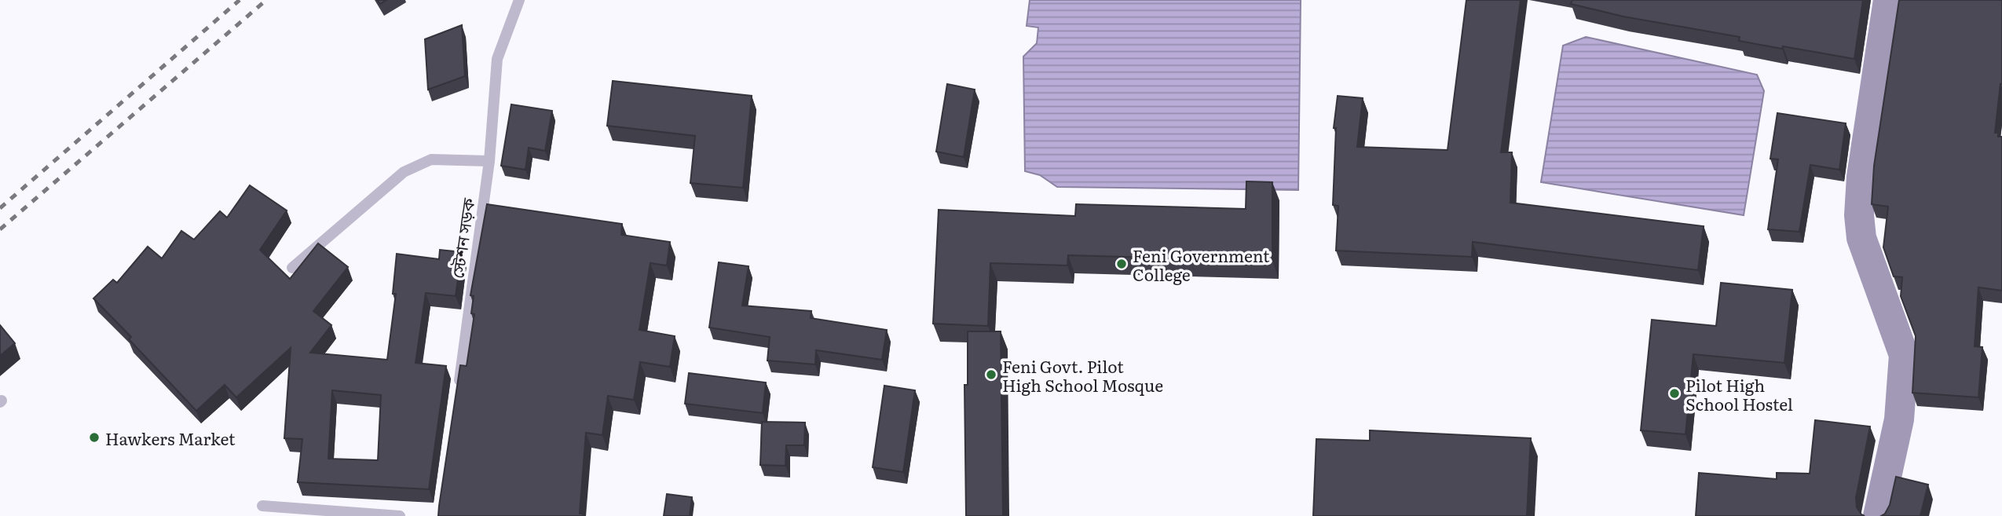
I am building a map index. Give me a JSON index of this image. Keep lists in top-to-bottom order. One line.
{"streets":{"lane":["স্টেশন সড়ক"]},"places":["Feni Government College","Feni Govt. Pilot High School Mosque","Pilot High School Hostel","Hawkers Market"]}
